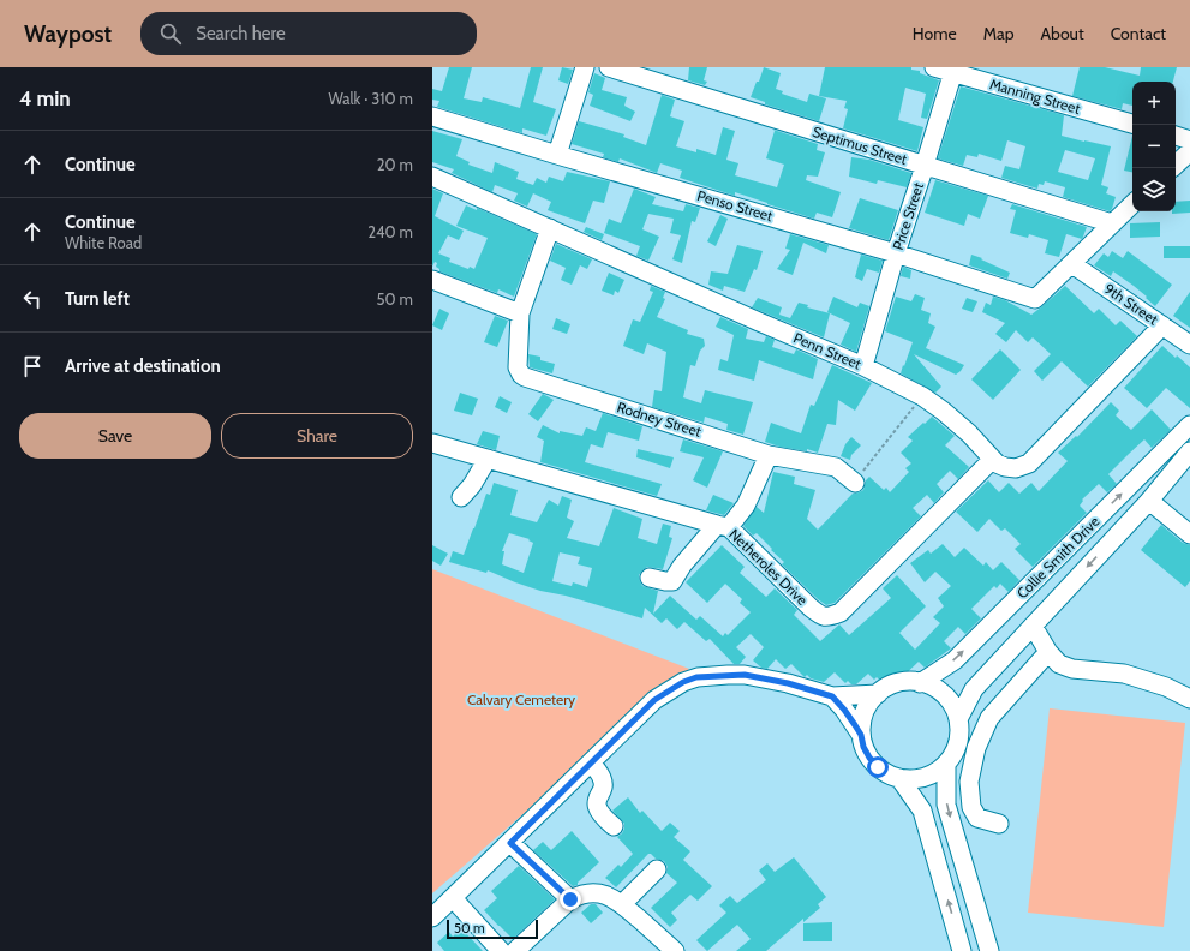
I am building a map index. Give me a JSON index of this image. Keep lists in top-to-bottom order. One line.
{"streets":{"street":["Manning Street","Septimus Street","Penso Street","Price Street","9th Street","Penn Street","Rodney Street","Collie Smith Drive","Netheroles Drive"]},"crossings":[["Manning Street","Price Street"],["Septimus Street","Price Street"],["Penso Street","Price Street"],["Penso Street","9th Street"],["Price Street","Penn Street"],["9th Street","Penn Street"],["Penn Street","Rodney Street"],["Penn Street","Netheroles Drive"]],"parks":["Calvary Cemetery"],"scale_bar":"50 m","page":{"header":"Waypost","search":"Search here","nav":["Home","Map","About","Contact"],"heading":["4 min","Walk · 310 m"],"map_buttons":["+","−"],"list":[["Continue","20 m"],["Continue","White Road","240 m"],["Turn left","50 m"],"Arrive at destination"],"buttons":["Save","Share"],"scale":"50 m"}}
